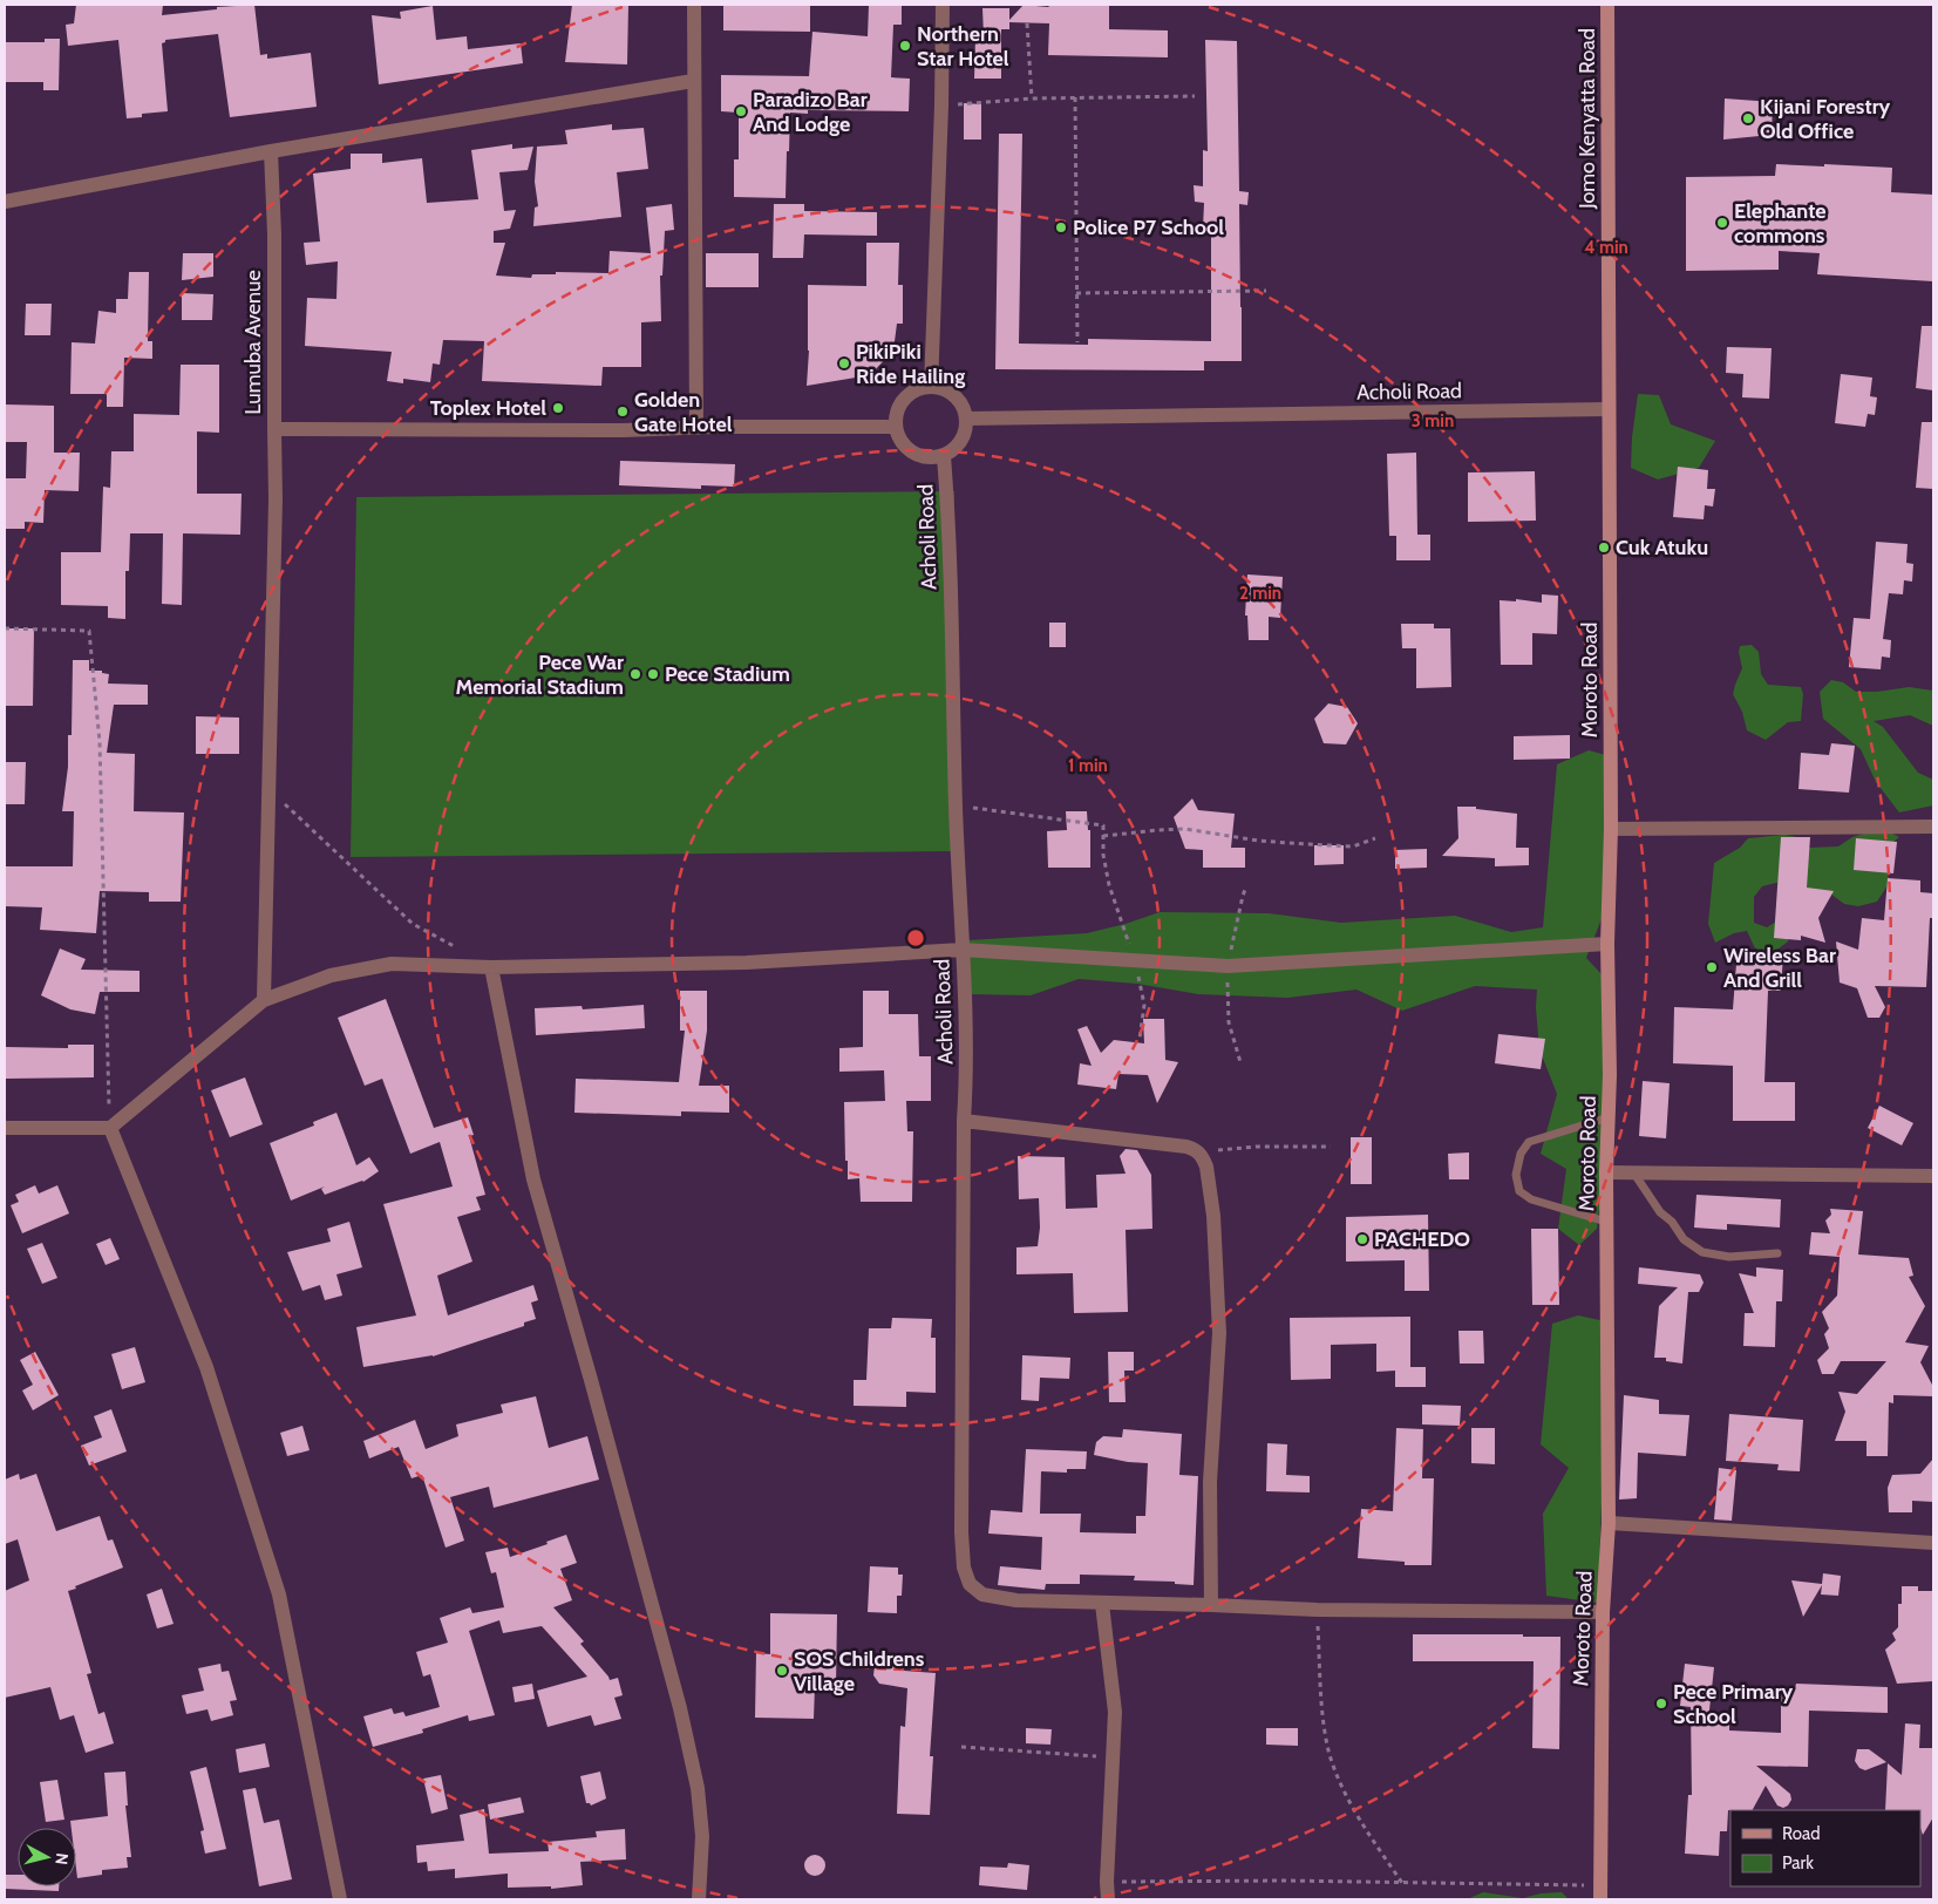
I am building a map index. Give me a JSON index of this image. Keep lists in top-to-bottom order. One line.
{"streets":{"main road":["Jomo Kenyatta Road","Moroto Road"],"street":["Lumuba Avenue","Acholi Road"]},"crossings":[["Jomo Kenyatta Road","Acholi Road"],["Jomo Kenyatta Road","Moroto Road"],["Acholi Road","Moroto Road"]],"places":["Northern Star Hotel","Paradizo Bar And Lodge","Kijani Forestry Old Office","Elephante commons","Police P7 School","PikiPiki Ride Hailing","Toplex Hotel","Golden Gate Hotel","Cuk Atuku","Pece War Memorial Stadium","Pece Stadium","Wireless Bar And Grill","PACHEDO","SOS Childrens Village","Pece Primary School"],"legend":["Road","Park"],"north":"right","rings":["4 min","3 min","2 min","1 min"]}
